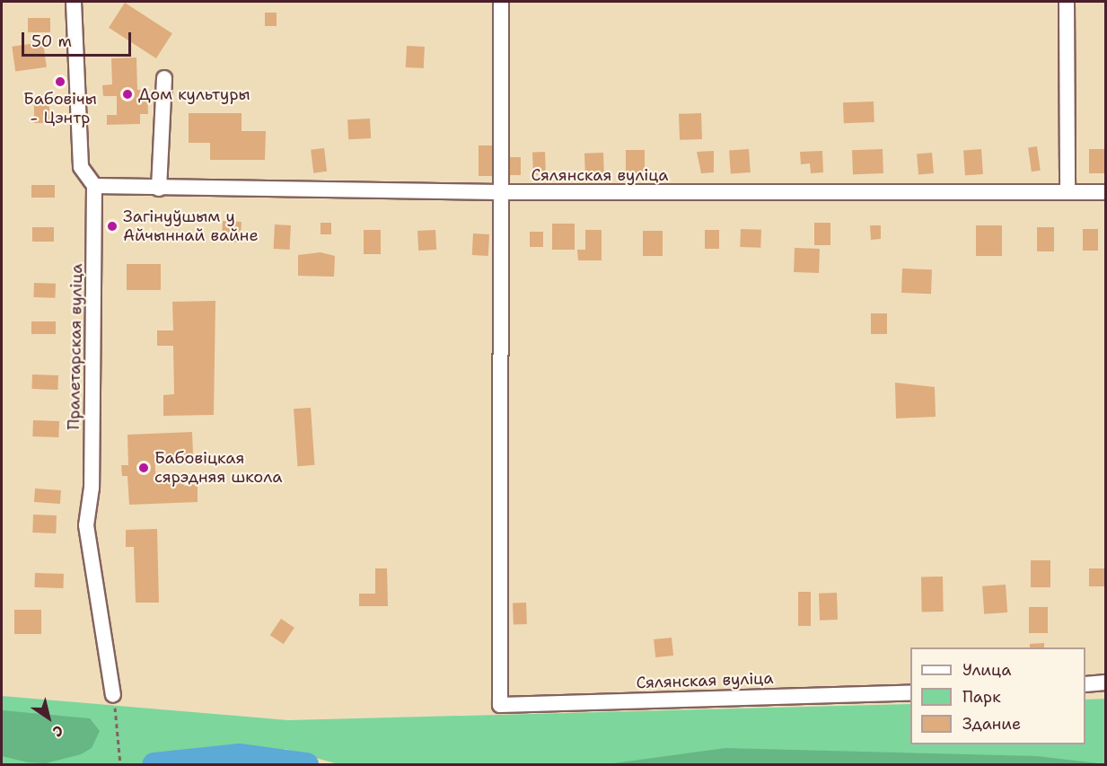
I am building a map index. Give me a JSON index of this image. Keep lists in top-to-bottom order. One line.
{"streets":{"street":["Сялянская вуліца","Пралетарская вуліца"]},"crossings":[["Сялянская вуліца","Пралетарская вуліца"]],"places":["Бабовічы - Цэнтр","Дом культуры","Загінуўшым у Айчыннай вайне","Бабовіцкая сярэдняя школа"],"legend":["Улица","Парк","Здание"],"scale_bar":"50 m","north":"bottom right"}
